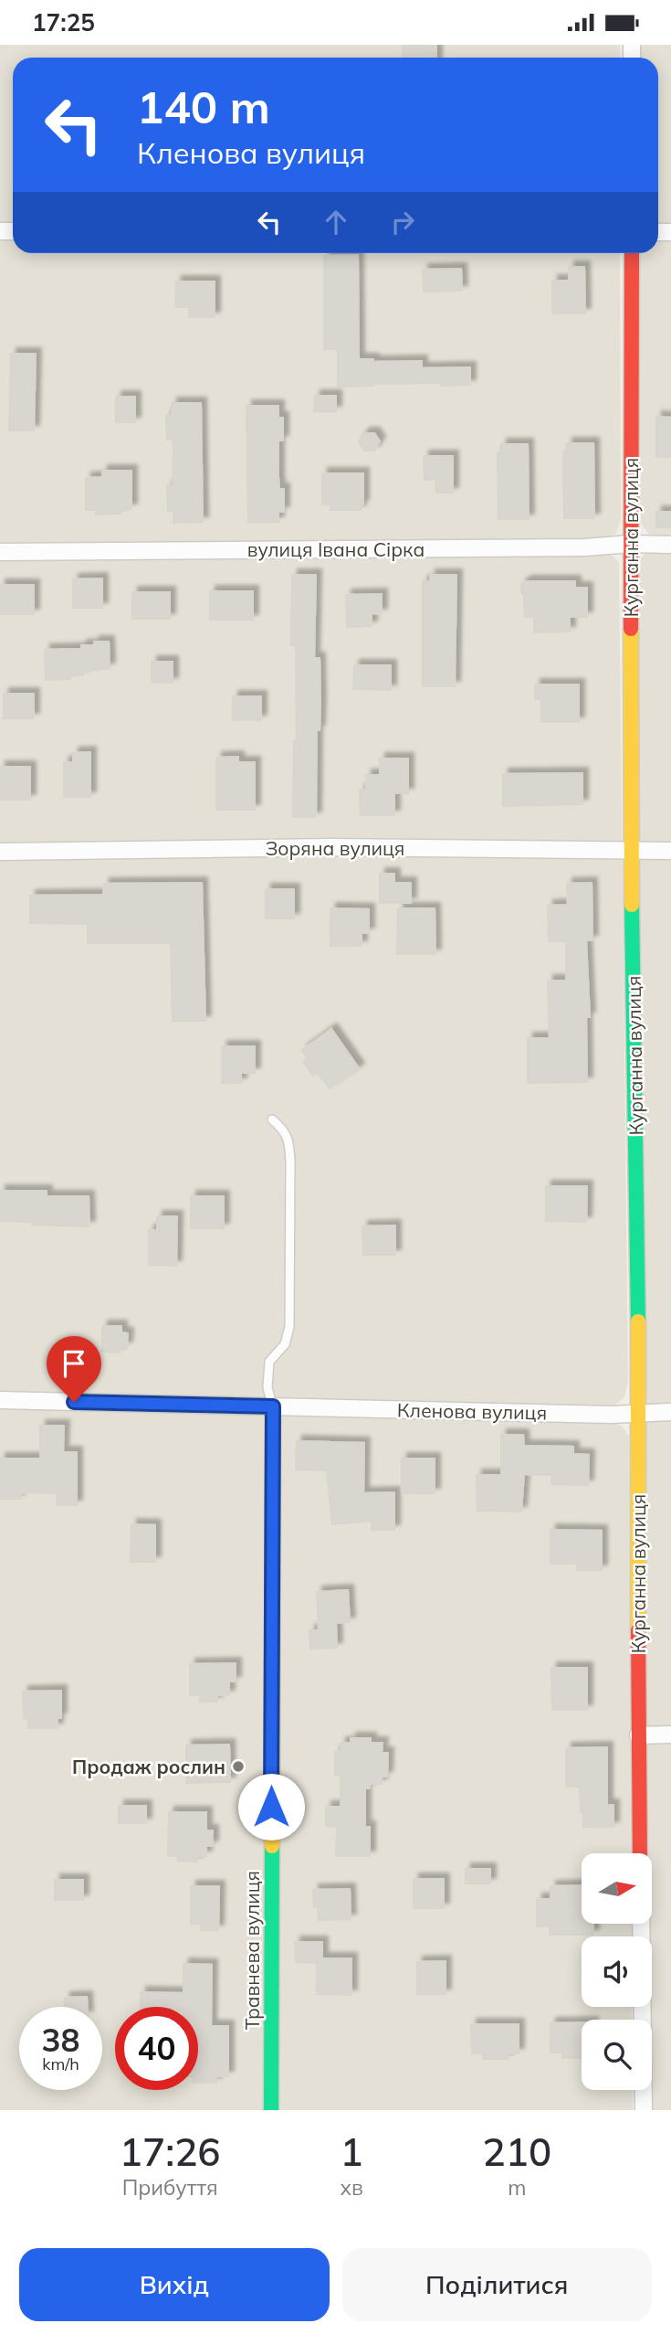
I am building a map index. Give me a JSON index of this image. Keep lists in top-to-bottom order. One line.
{"streets":{"street":["Курганна вулиця","вулиця Івана Сірка","Зоряна вулиця","Кленова вулиця","Травнева вулиця"]},"crossings":[["Курганна вулиця","вулиця Івана Сірка"],["Курганна вулиця","Зоряна вулиця"],["Курганна вулиця","Кленова вулиця"],["Кленова вулиця","Травнева вулиця"]],"places":["Продаж рослин"],"north":"right","page":{"status":"17:25","turn":["140 m","Кленова вулиця"],"speed":"38 km/h","limit":"40","eta":["17:26","Прибуття","1","хв","210","m"],"buttons":["Вихід","Поділитися"]}}
